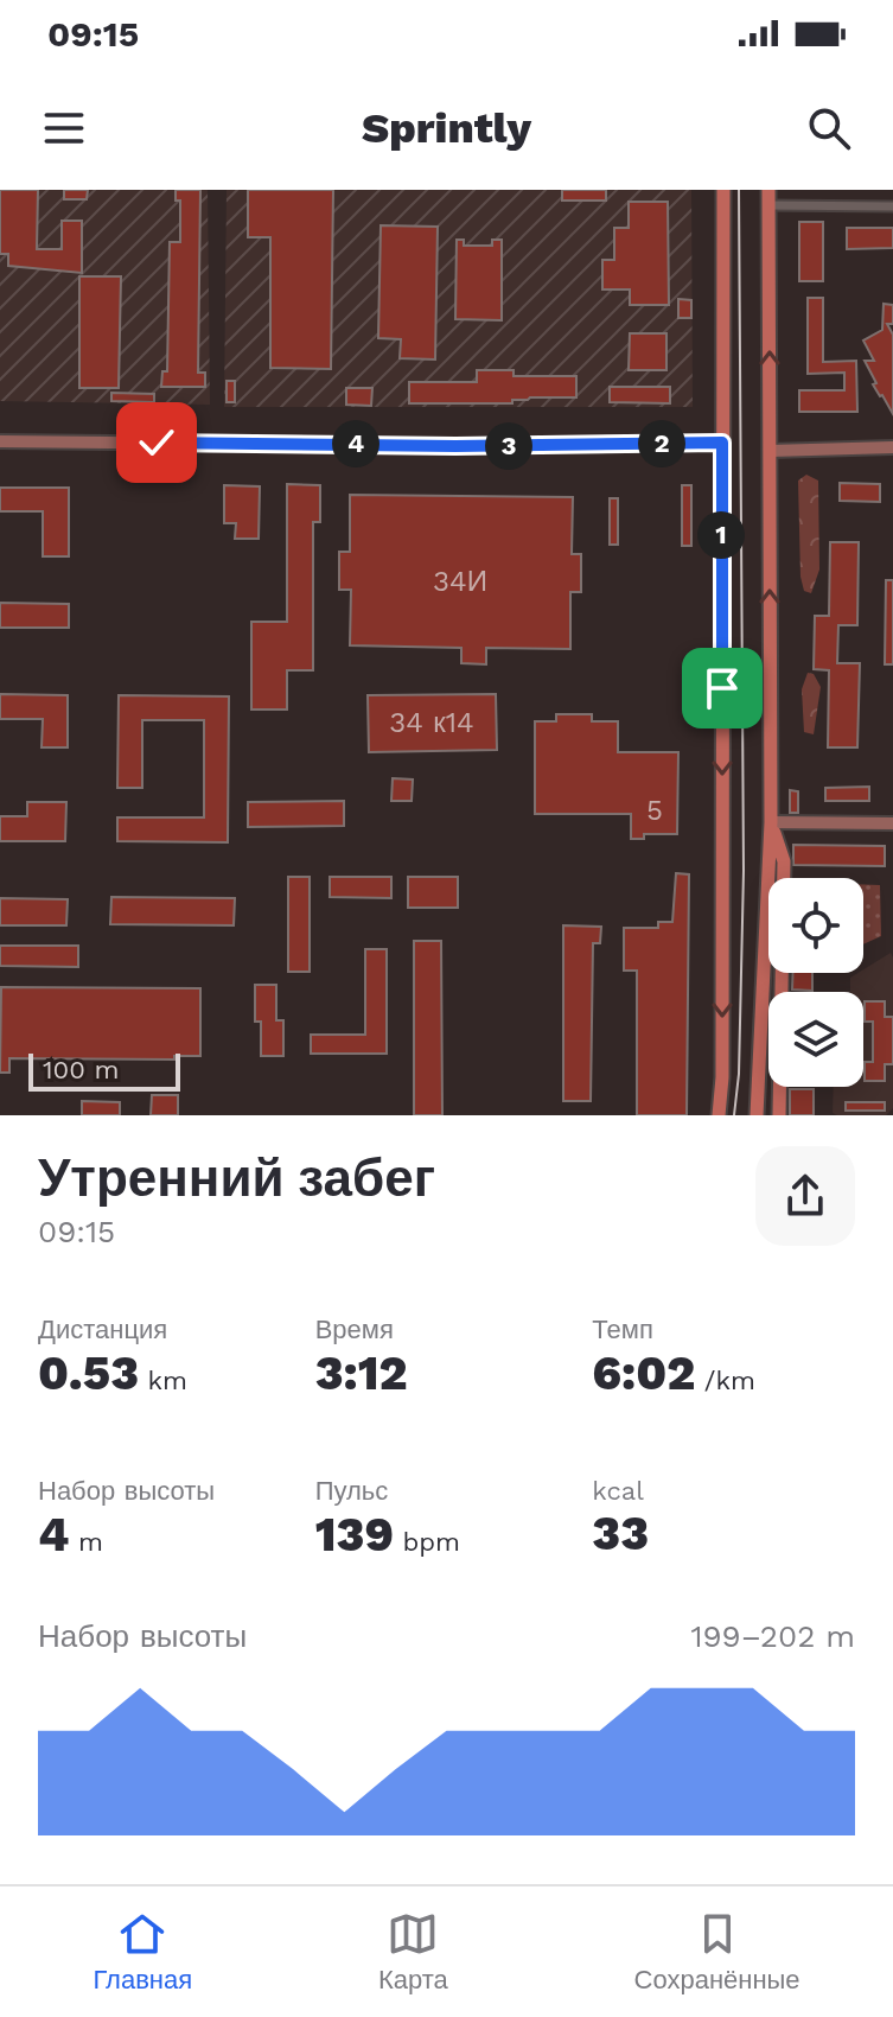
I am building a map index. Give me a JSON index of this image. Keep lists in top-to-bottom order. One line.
{"house_numbers":["34И","34 к14","5"],"scale_bar":"100 m","page":{"status":"09:15","header":"Sprintly","pins":["2","4","3","1"],"scale":"100 m","heading":["Утренний забег","09:15"],"stats":[["Дистанция","0.53 km"],["Время","3:12"],["Темп","6:02 /km"],["Набор высоты","4 m"],["Пульс","139 bpm"],["kcal","33"]],"chart":["Набор высоты","199–202 m"],"tabs":["Главная","Карта","Сохранённые"]}}
